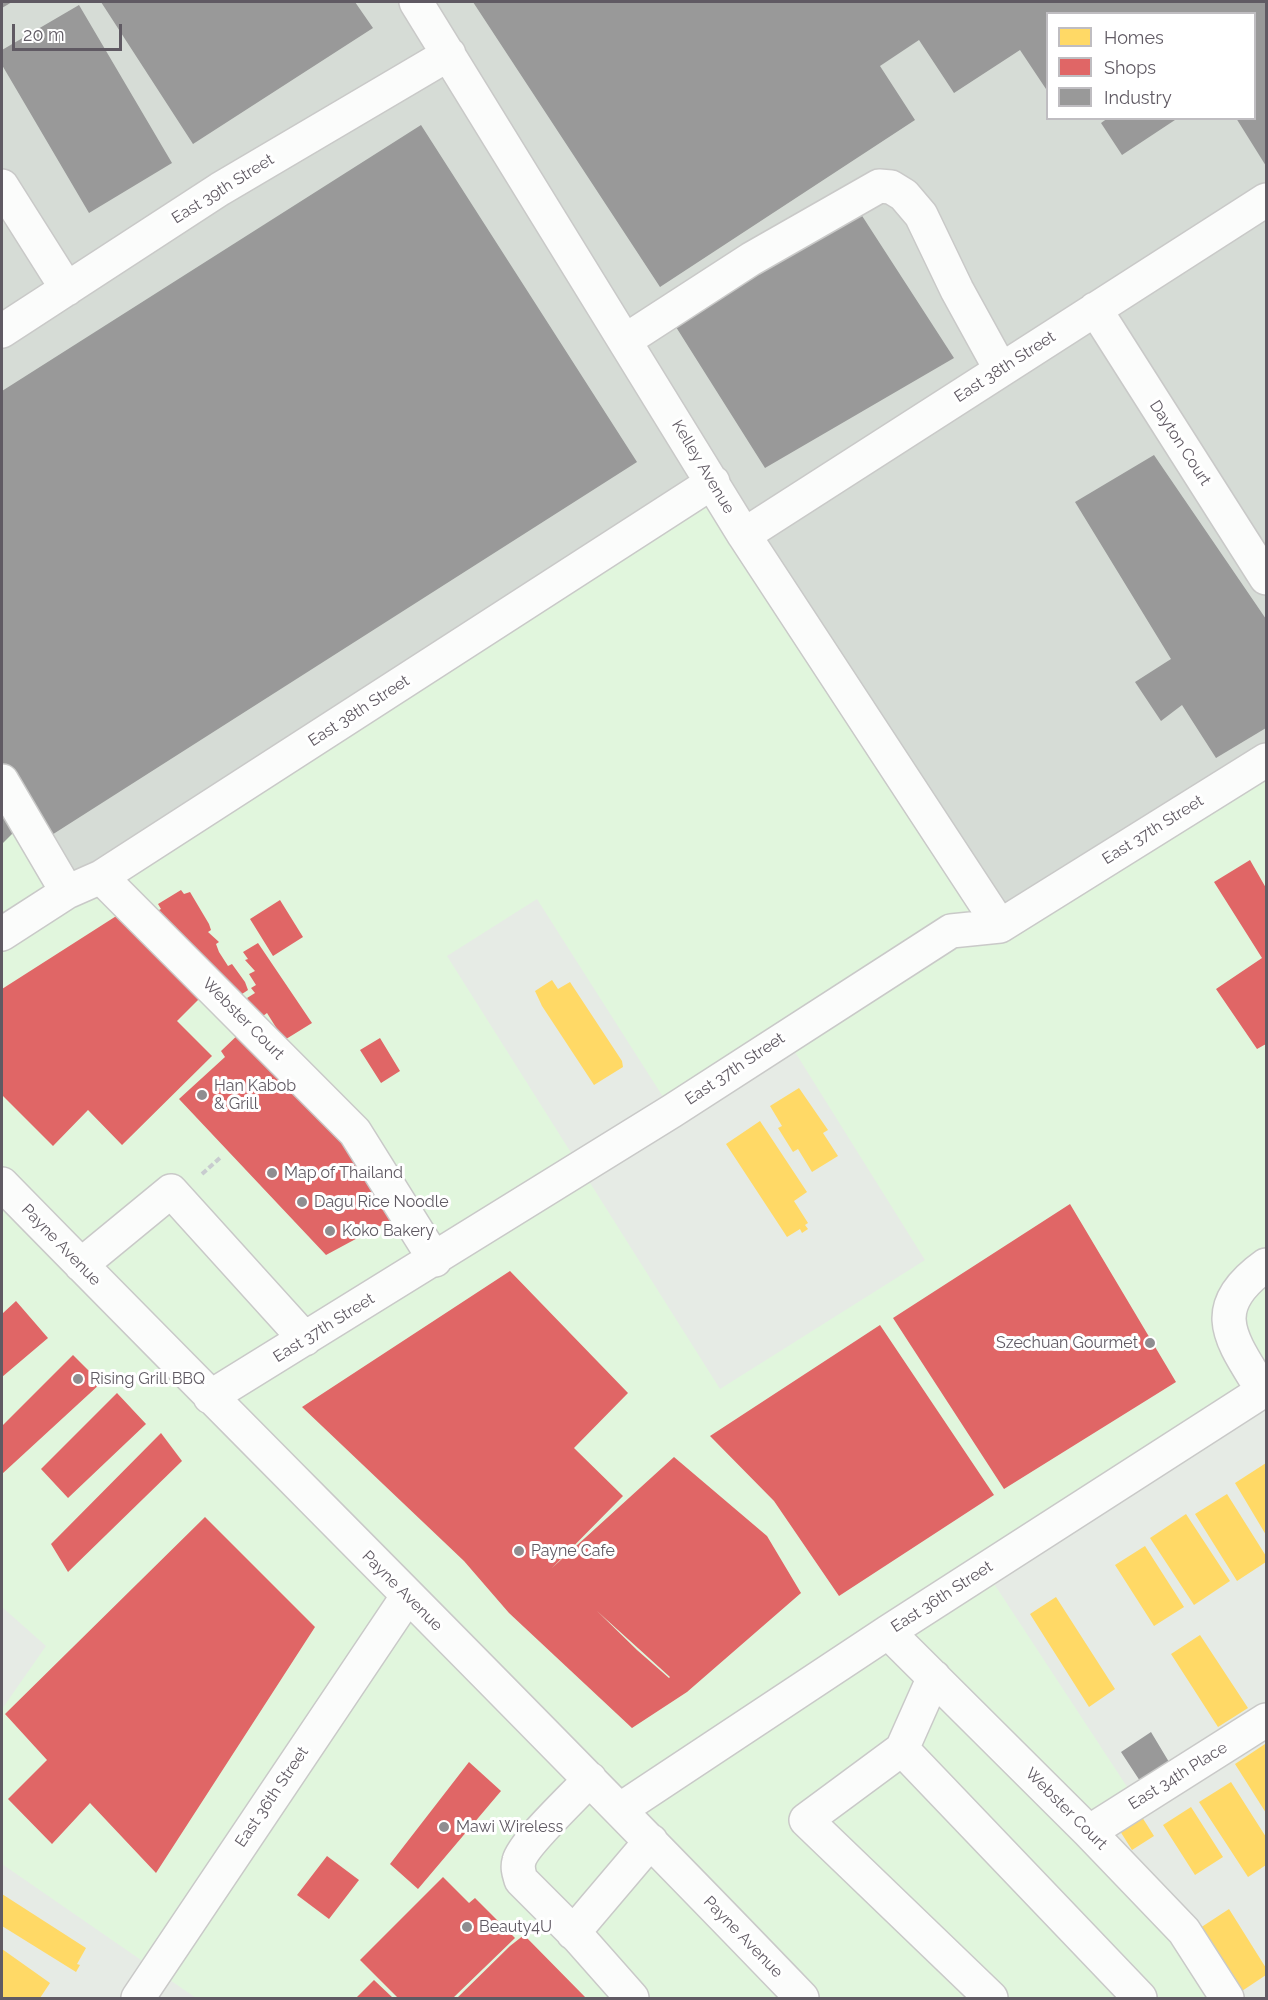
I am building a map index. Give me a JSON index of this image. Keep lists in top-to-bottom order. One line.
{"streets":{"street":["East 39th Street","East 38th Street","Dayton Court","Kelley Avenue","East 37th Street","Webster Court","Payne Avenue","East 36th Street","East 34th Place"]},"crossings":[["East 39th Street","Kelley Avenue"],["East 38th Street","Dayton Court"],["East 38th Street","Kelley Avenue"],["East 38th Street","Webster Court"],["Kelley Avenue","East 37th Street"],["East 37th Street","Webster Court"],["East 37th Street","Payne Avenue"],["Webster Court","East 36th Street"],["Webster Court","East 34th Place"],["Payne Avenue","East 36th Street"]],"places":["Han Kabob & Grill","Map of Thailand","Dagu Rice Noodle","Koko Bakery","Szechuan Gourmet","Rising Grill BBQ","Payne Cafe","Mawi Wireless","Beauty4U"],"legend":["Homes","Shops","Industry"],"scale_bar":"20 m"}
